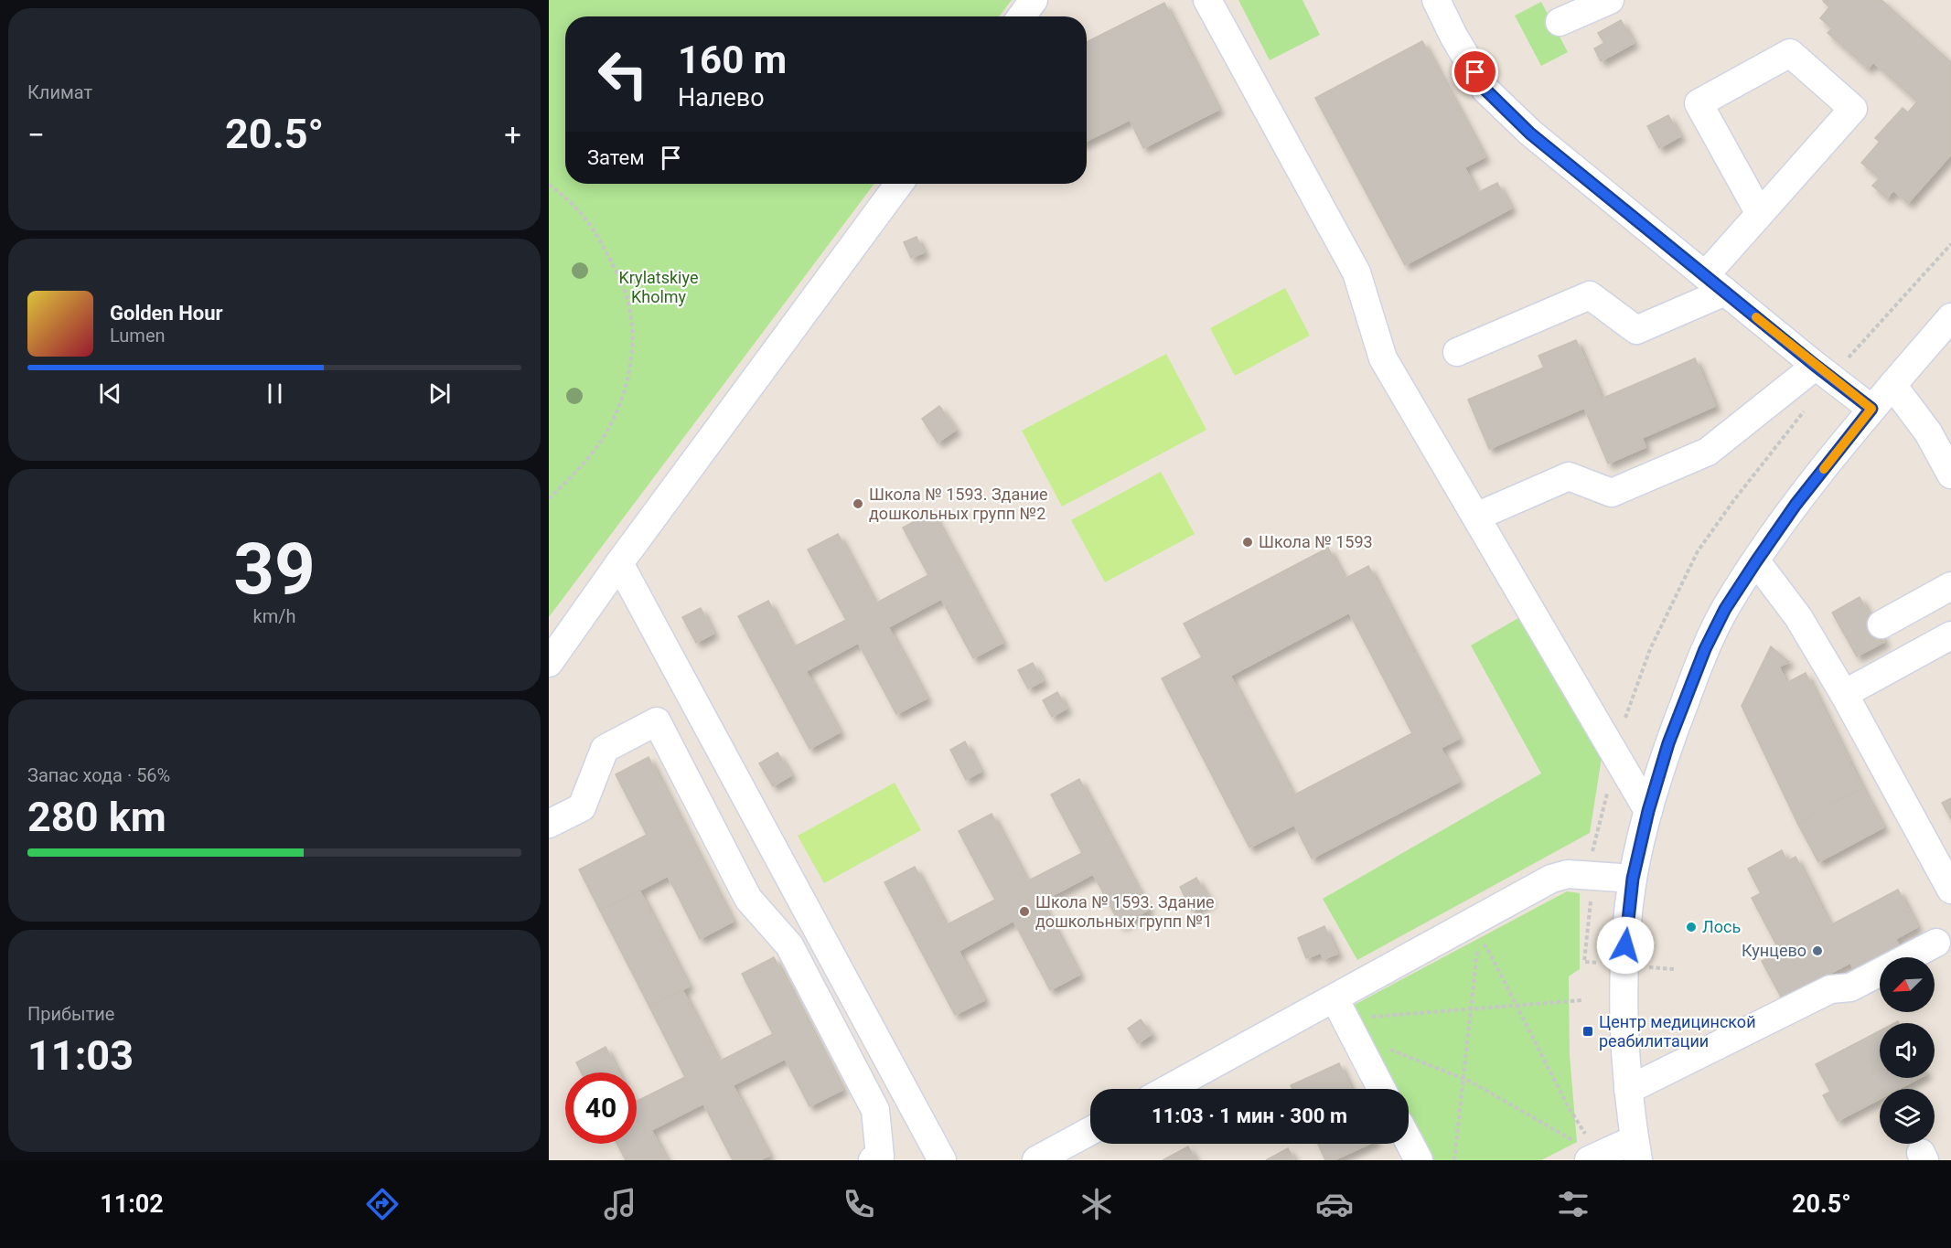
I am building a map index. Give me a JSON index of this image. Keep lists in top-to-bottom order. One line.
{"parks":["Krylatskiye Kholmy"],"places":{"other":["Школа № 1593. Здание дошкольных групп №2","Школа № 1593","Школа № 1593. Здание дошкольных групп №1","Лось","Кунцево"],"transit":["Центр медицинской реабилитации"]},"north":"bottom left","page":{"tile":["Климат",["39","km/h"],["Запас хода · 56%","280 km"],["Прибытие","11:03"]],"turn":["160 m","Налево"],"heat":["−","20.5°","+"],"then":"Затем","song":["Golden Hour","Lumen"],"limit":"40","trip":"11:03 · 1 мин · 300 m","tabs":["11:02","20.5°"]}}
